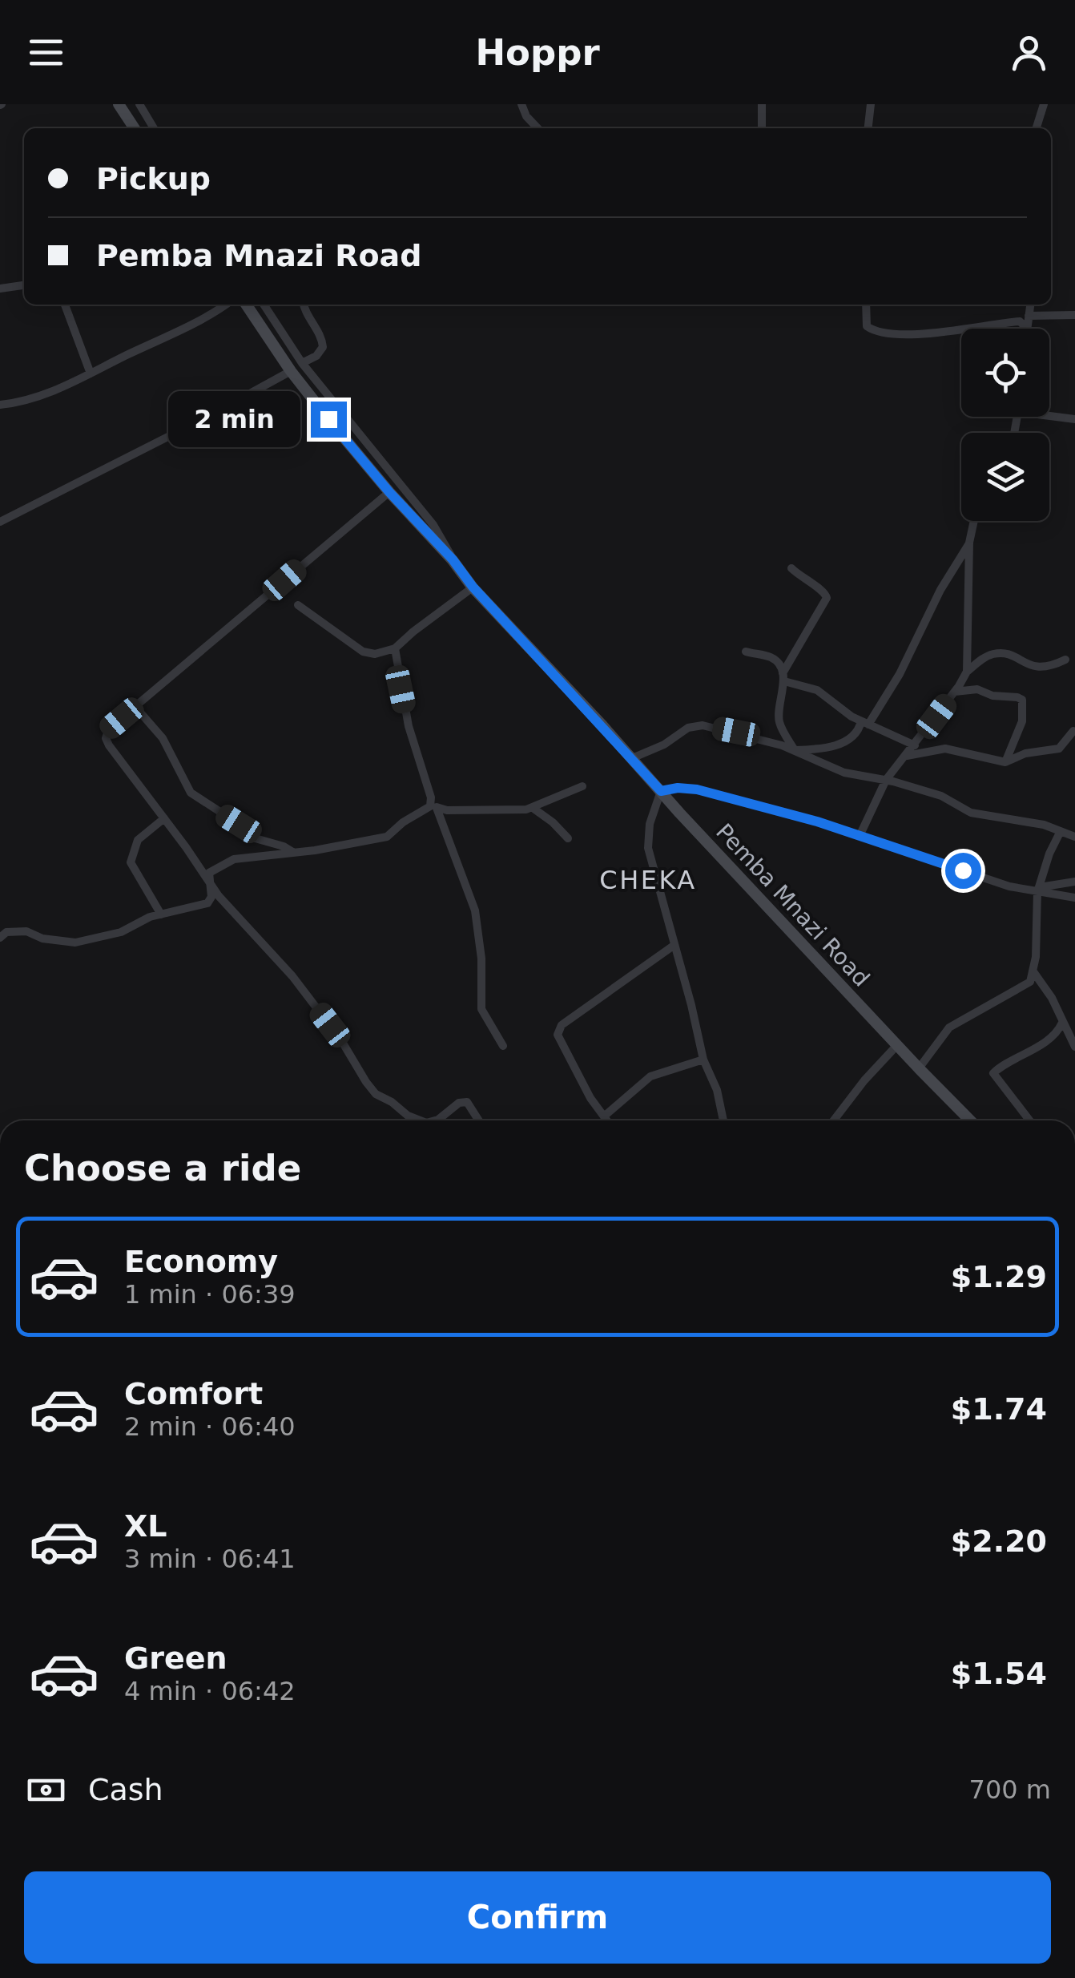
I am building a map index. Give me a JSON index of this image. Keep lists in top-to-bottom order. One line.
{"streets":{"main road":["Pemba Mnazi Road"]},"districts":["CHEKA"],"page":{"header":"Hoppr","banner":["Pickup","Pemba Mnazi Road"],"bubble":"2 min","heading":"Choose a ride","list":[{"name":"Economy","note":"1 min · 06:39","value":"$1.29"},{"name":"Comfort","note":"2 min · 06:40","value":"$1.74"},{"name":"XL","note":"3 min · 06:41","value":"$2.20"},{"name":"Green","note":"4 min · 06:42","value":"$1.54"}],"pay":["Cash","700 m"],"buttons":"Confirm"}}
